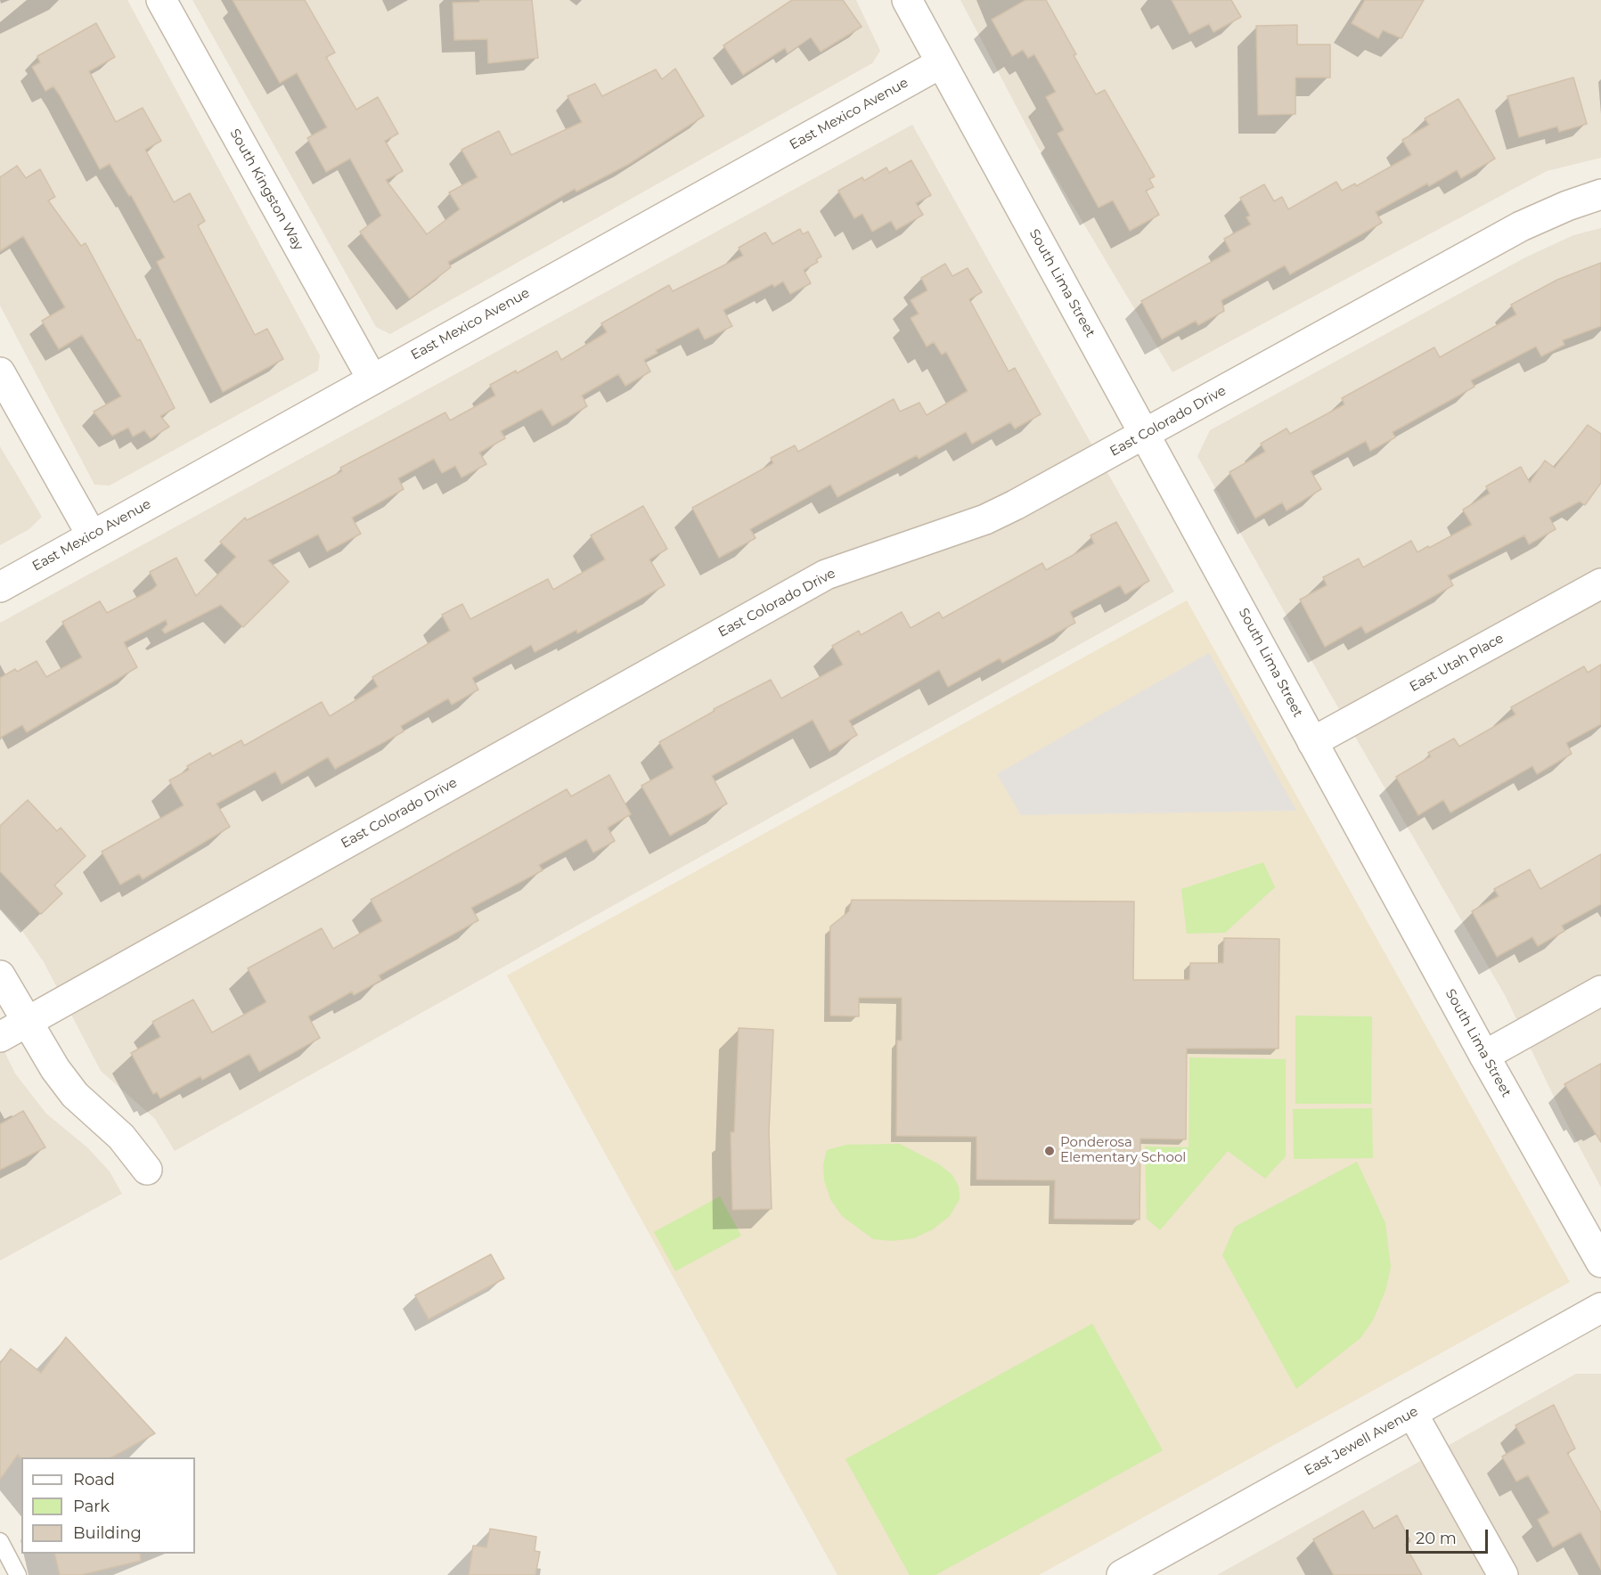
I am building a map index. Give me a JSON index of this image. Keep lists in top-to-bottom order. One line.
{"streets":{"street":["East Mexico Avenue","South Kingston Way","South Lima Street","East Colorado Drive","East Utah Place","East Jewell Avenue"]},"crossings":[["East Mexico Avenue","South Kingston Way"],["East Mexico Avenue","South Lima Street"],["South Lima Street","East Colorado Drive"],["South Lima Street","East Utah Place"]],"places":["Ponderosa Elementary School"],"legend":["Road","Park","Building"],"scale_bar":"20 m"}
